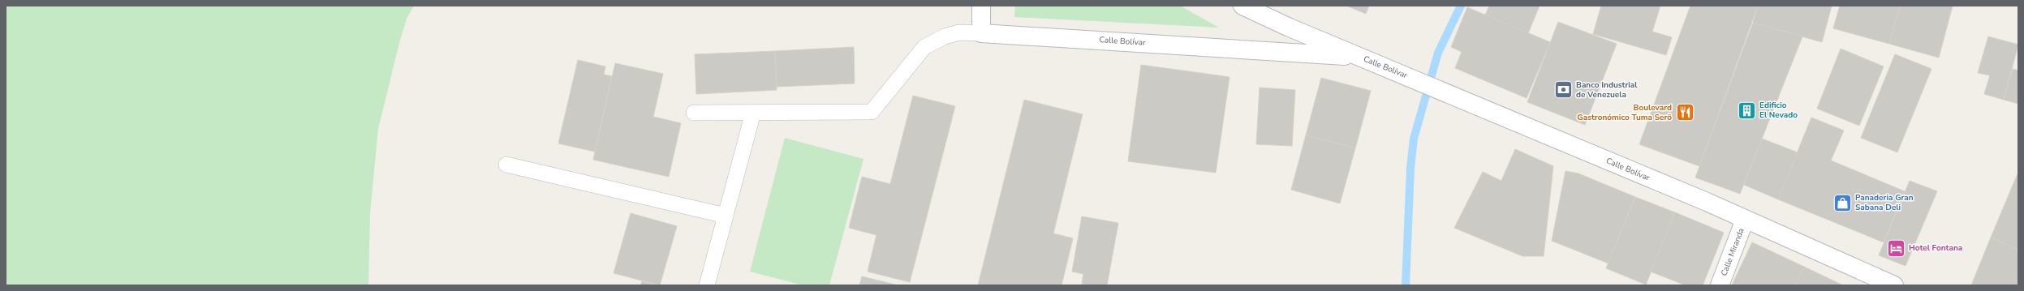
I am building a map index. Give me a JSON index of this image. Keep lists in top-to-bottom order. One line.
{"streets":{"street":["Calle Bolívar","Calle Miranda"]},"crossings":[["Calle Bolívar","Calle Miranda"]],"places":{"bank":["Banco Industrial de Venezuela"],"building":["Edificio El Nevado"],"restaurant":["Boulevard Gastronómico Tuma Serö"],"shop":["Panaderia Gran Sabana Deli"],"hotel":["Hotel Fontana"]}}
